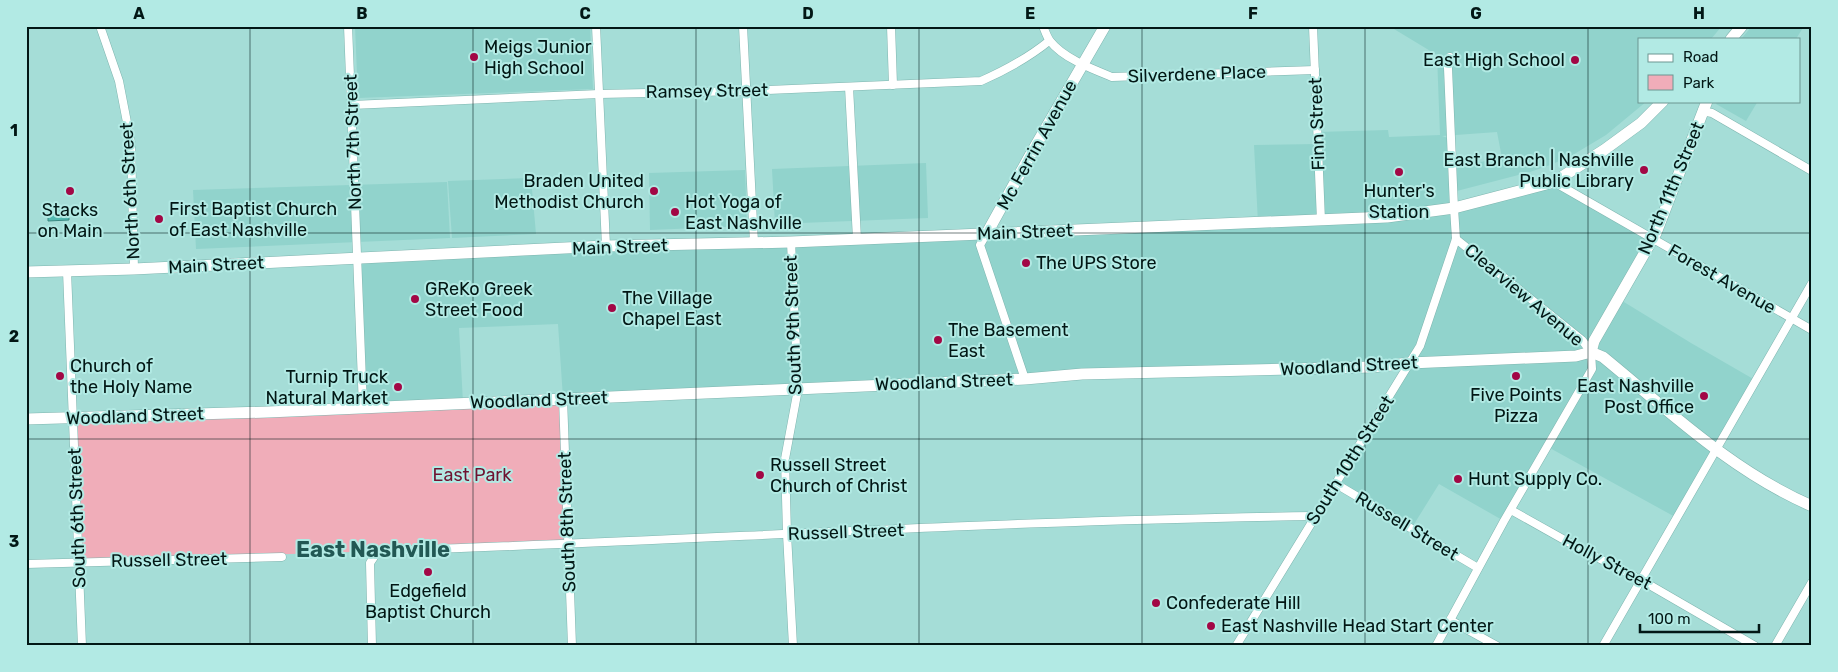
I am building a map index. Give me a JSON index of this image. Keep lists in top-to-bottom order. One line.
{"streets":{"street":["Silverdene Place","Ramsey Street","Finn Street","North 7th Street","Mc Ferrin Avenue","North 11th Street","North 6th Street","Main Street","Forest Avenue","Clearview Avenue","South 9th Street","Woodland Street","South 10th Street","South 6th Street","South 8th Street","Russell Street","Holly Street"]},"crossings":[["Silverdene Place","Ramsey Street"],["Silverdene Place","Finn Street"],["Silverdene Place","Mc Ferrin Avenue"],["Ramsey Street","North 7th Street"],["Finn Street","Main Street"],["North 7th Street","Main Street"],["North 7th Street","Woodland Street"],["Mc Ferrin Avenue","Main Street"],["Mc Ferrin Avenue","Woodland Street"],["North 11th Street","Forest Avenue"],["North 11th Street","Clearview Avenue"],["North 11th Street","Woodland Street"],["North 6th Street","Main Street"],["Main Street","Forest Avenue"],["Main Street","South 9th Street"],["Main Street","South 6th Street"],["Clearview Avenue","Woodland Street"],["Clearview Avenue","South 10th Street"],["South 9th Street","Woodland Street"],["South 9th Street","Russell Street"],["Woodland Street","South 10th Street"],["Woodland Street","South 6th Street"],["Woodland Street","South 8th Street"],["South 10th Street","Russell Street"],["South 6th Street","Russell Street"],["South 8th Street","Russell Street"]],"districts":["East Nashville"],"parks":["East Park"],"places":["Meigs Junior High School","East High School","East Branch | Nashville Public Library","Hunter's Station","Stacks on Main","Braden United Methodist Church","Hot Yoga of East Nashville","First Baptist Church of East Nashville","The UPS Store","GReKo Greek Street Food","The Village Chapel East","The Basement East","Church of the Holy Name","Five Points Pizza","Turnip Truck Natural Market","East Nashville Post Office","Russell Street Church of Christ","Hunt Supply Co.","Edgefield Baptist Church","Confederate Hill","East Nashville Head Start Center"],"legend":["Road","Park"],"scale_bar":"100 m","grid":{"columns":["A","B","C","D","E","F","G","H"],"rows":["1","2","3"]}}
